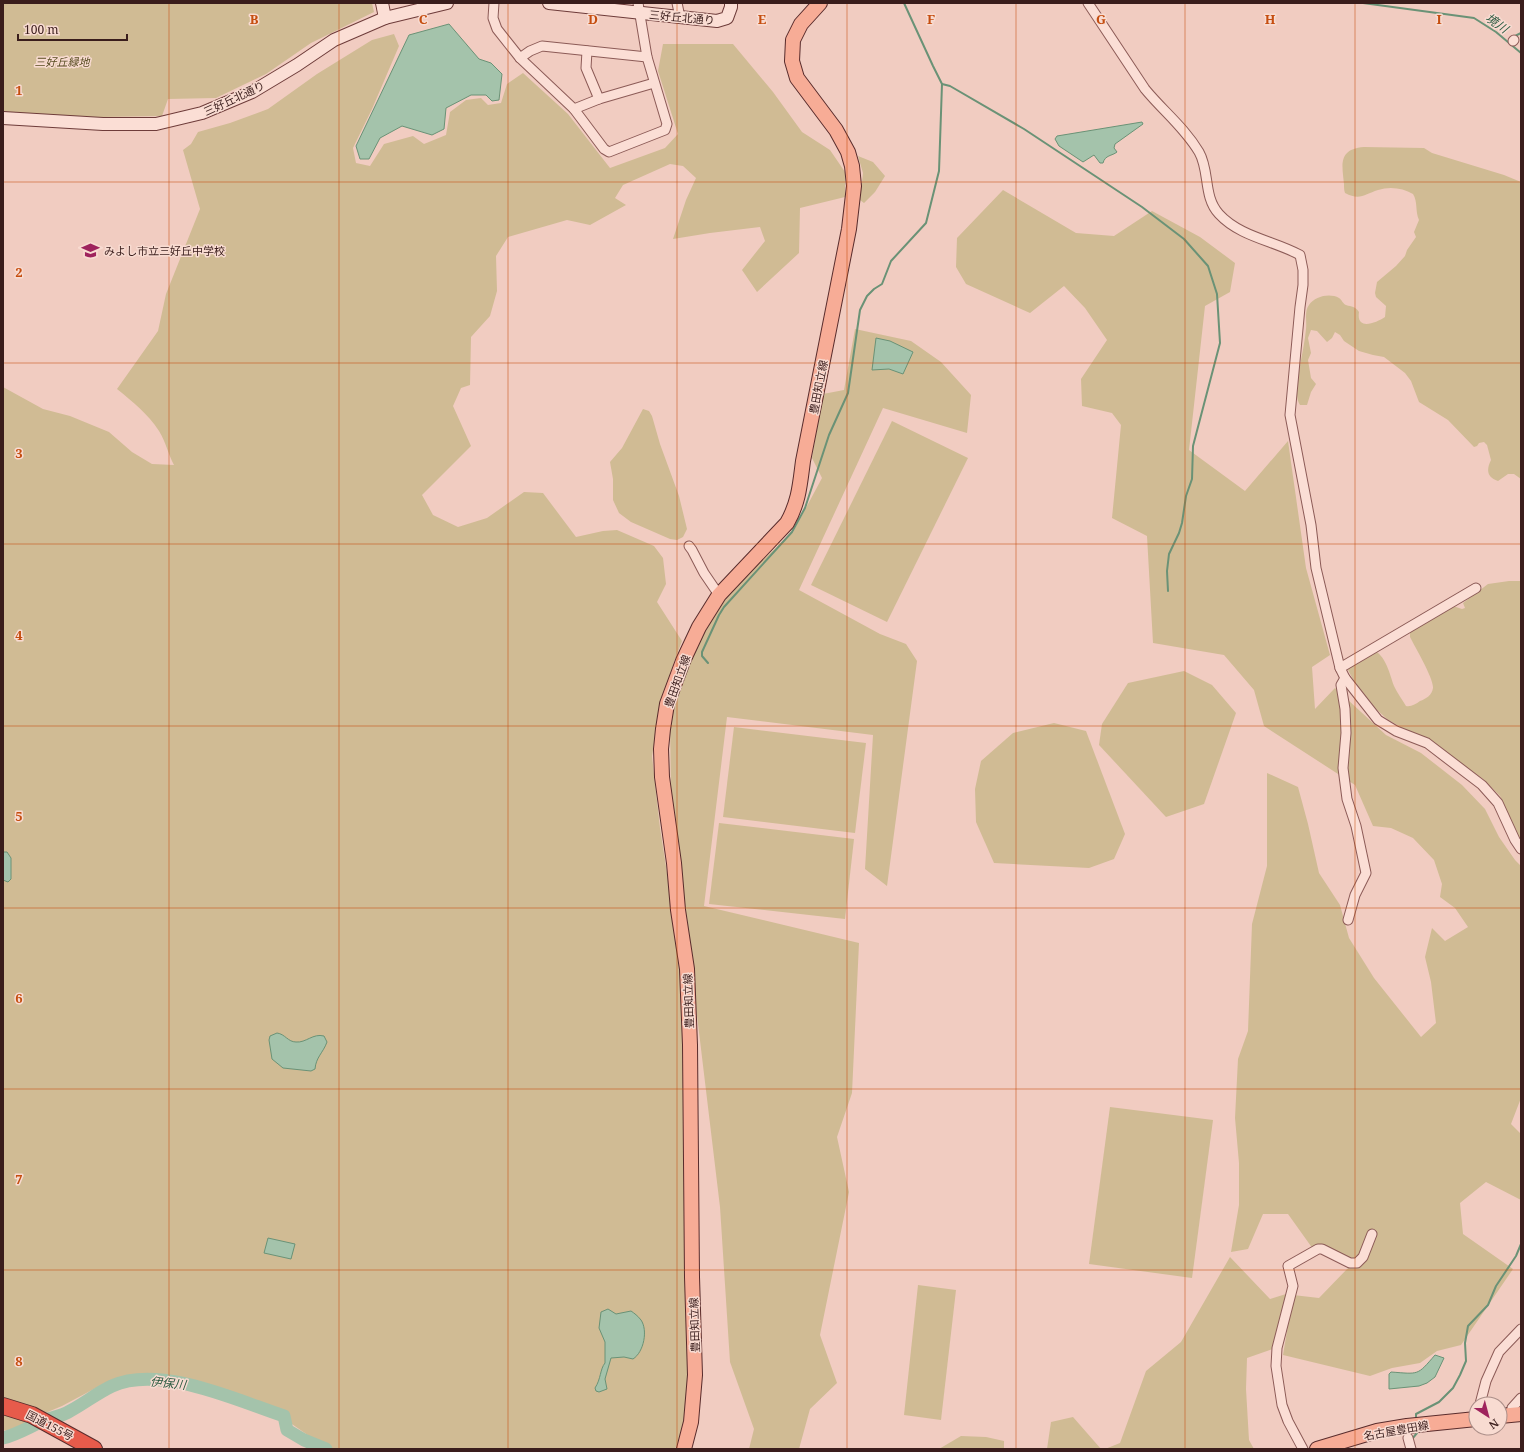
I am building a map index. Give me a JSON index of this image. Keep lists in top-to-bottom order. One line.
{"streets":{"highway":["国道155号"],"main road":["豊田知立線","名古屋豊田線"],"street":["三好丘北通り"]},"water":["境川","伊保川"],"parks":["三好丘緑地"],"places":{"school or university":["みよし市立三好丘中学校"]},"scale_bar":"100 m","north":"bottom right","grid":{"columns":["B","C","D","E","F","G","H","I"],"rows":["1","2","3","4","5","6","7","8"]}}
